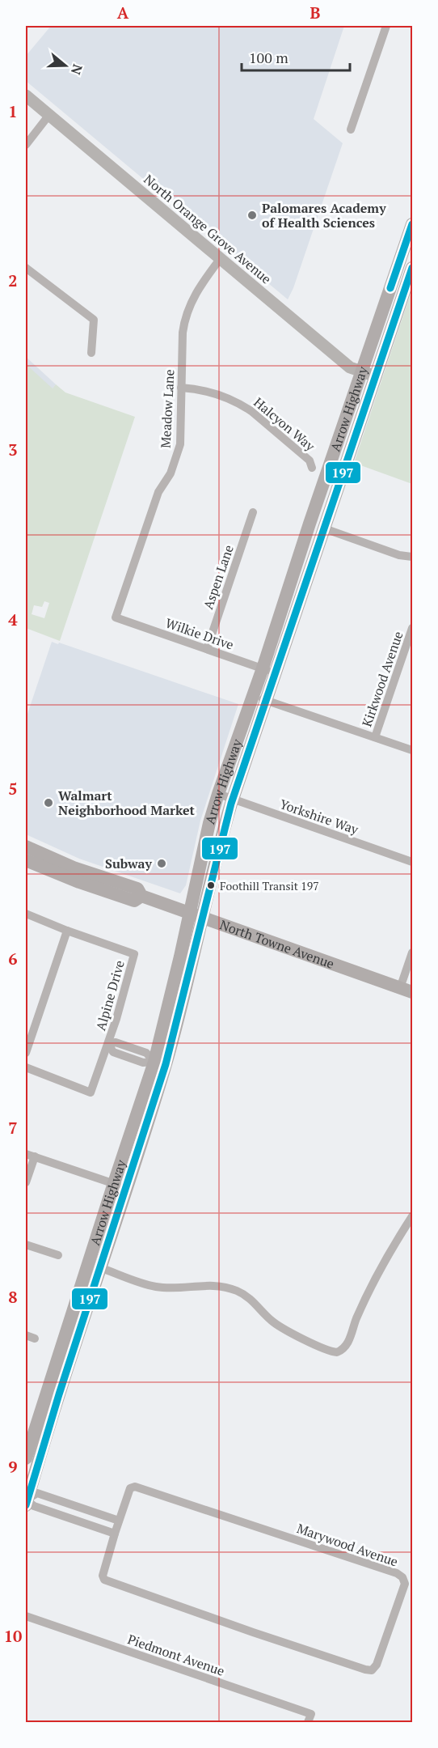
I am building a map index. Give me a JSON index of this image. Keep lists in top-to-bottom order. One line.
{"streets":{"main road":["North Orange Grove Avenue","Arrow Highway","North Towne Avenue"],"street":["Meadow Lane","Halcyon Way","Aspen Lane","Wilkie Drive","Kirkwood Avenue","Yorkshire Way","Alpine Drive","Marywood Avenue","Piedmont Avenue"]},"crossings":[["North Orange Grove Avenue","Meadow Lane"],["North Orange Grove Avenue","Arrow Highway"],["Meadow Lane","Halcyon Way"],["Meadow Lane","Wilkie Drive"],["Arrow Highway","Wilkie Drive"],["Arrow Highway","Yorkshire Way"],["Arrow Highway","North Towne Avenue"],["Arrow Highway","Alpine Drive"],["Aspen Lane","Wilkie Drive"]],"places":["Palomares Academy of Health Sciences","Walmart Neighborhood Market","Subway","Foothill Transit 197"],"lines":["transit line 197"],"scale_bar":"100 m","north":"right","grid":{"columns":["A","B"],"rows":["1","2","3","4","5","6","7","8","9","10"]}}
